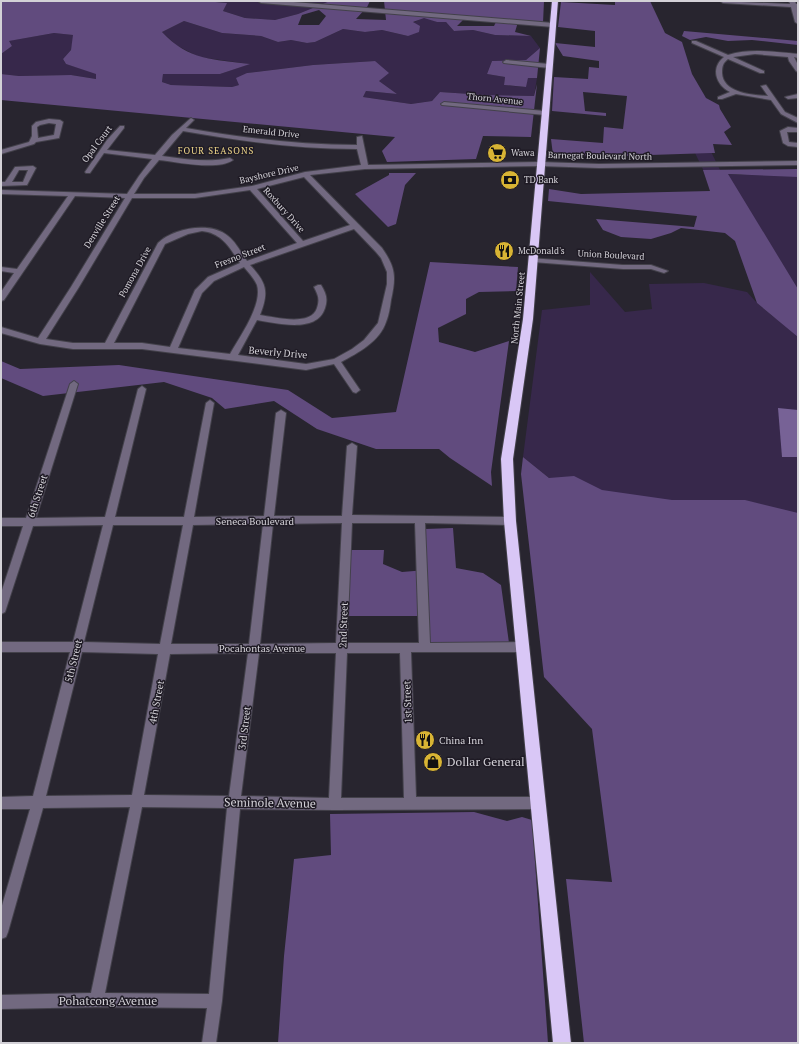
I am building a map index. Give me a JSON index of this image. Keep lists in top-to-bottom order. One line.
{"streets":{"highway":["North Main Street"],"street":["Thorn Avenue","Emerald Drive","Opal Court","Barnegat Boulevard North","Bayshore Drive","Roxbury Drive","Denville Street","Union Boulevard","Fresno Street","Pomona Drive","Beverly Drive","6th Street","Seneca Boulevard","2nd Street","Pocahontas Avenue","5th Street","4th Street","1st Street","3rd Street","Seminole Avenue","Pohatcong Avenue"]},"crossings":[["Thorn Avenue","North Main Street"],["Emerald Drive","Denville Street"],["Barnegat Boulevard North","Bayshore Drive"],["Barnegat Boulevard North","North Main Street"],["Bayshore Drive","Roxbury Drive"],["Bayshore Drive","Denville Street"],["Bayshore Drive","North Main Street"],["Bayshore Drive","Beverly Drive"],["Roxbury Drive","Fresno Street"],["Denville Street","Beverly Drive"],["Union Boulevard","North Main Street"],["Fresno Street","Pomona Drive"],["Fresno Street","Beverly Drive"],["Pomona Drive","Beverly Drive"],["North Main Street","Seneca Boulevard"],["North Main Street","Pocahontas Avenue"],["North Main Street","Seminole Avenue"],["6th Street","Seneca Boulevard"],["Seneca Boulevard","2nd Street"],["Seneca Boulevard","5th Street"],["Seneca Boulevard","4th Street"],["Seneca Boulevard","3rd Street"],["2nd Street","Pocahontas Avenue"],["2nd Street","Seminole Avenue"],["Pocahontas Avenue","5th Street"],["Pocahontas Avenue","4th Street"],["Pocahontas Avenue","1st Street"],["Pocahontas Avenue","3rd Street"],["5th Street","Seminole Avenue"],["4th Street","Seminole Avenue"],["4th Street","Pohatcong Avenue"],["1st Street","Seminole Avenue"],["3rd Street","Seminole Avenue"],["3rd Street","Pohatcong Avenue"]],"districts":["FOUR SEASONS"],"places":{"supermarket":["Wawa"],"bank":["TD Bank"],"restaurant":["McDonald's","China Inn"],"shop":["Dollar General"]}}
